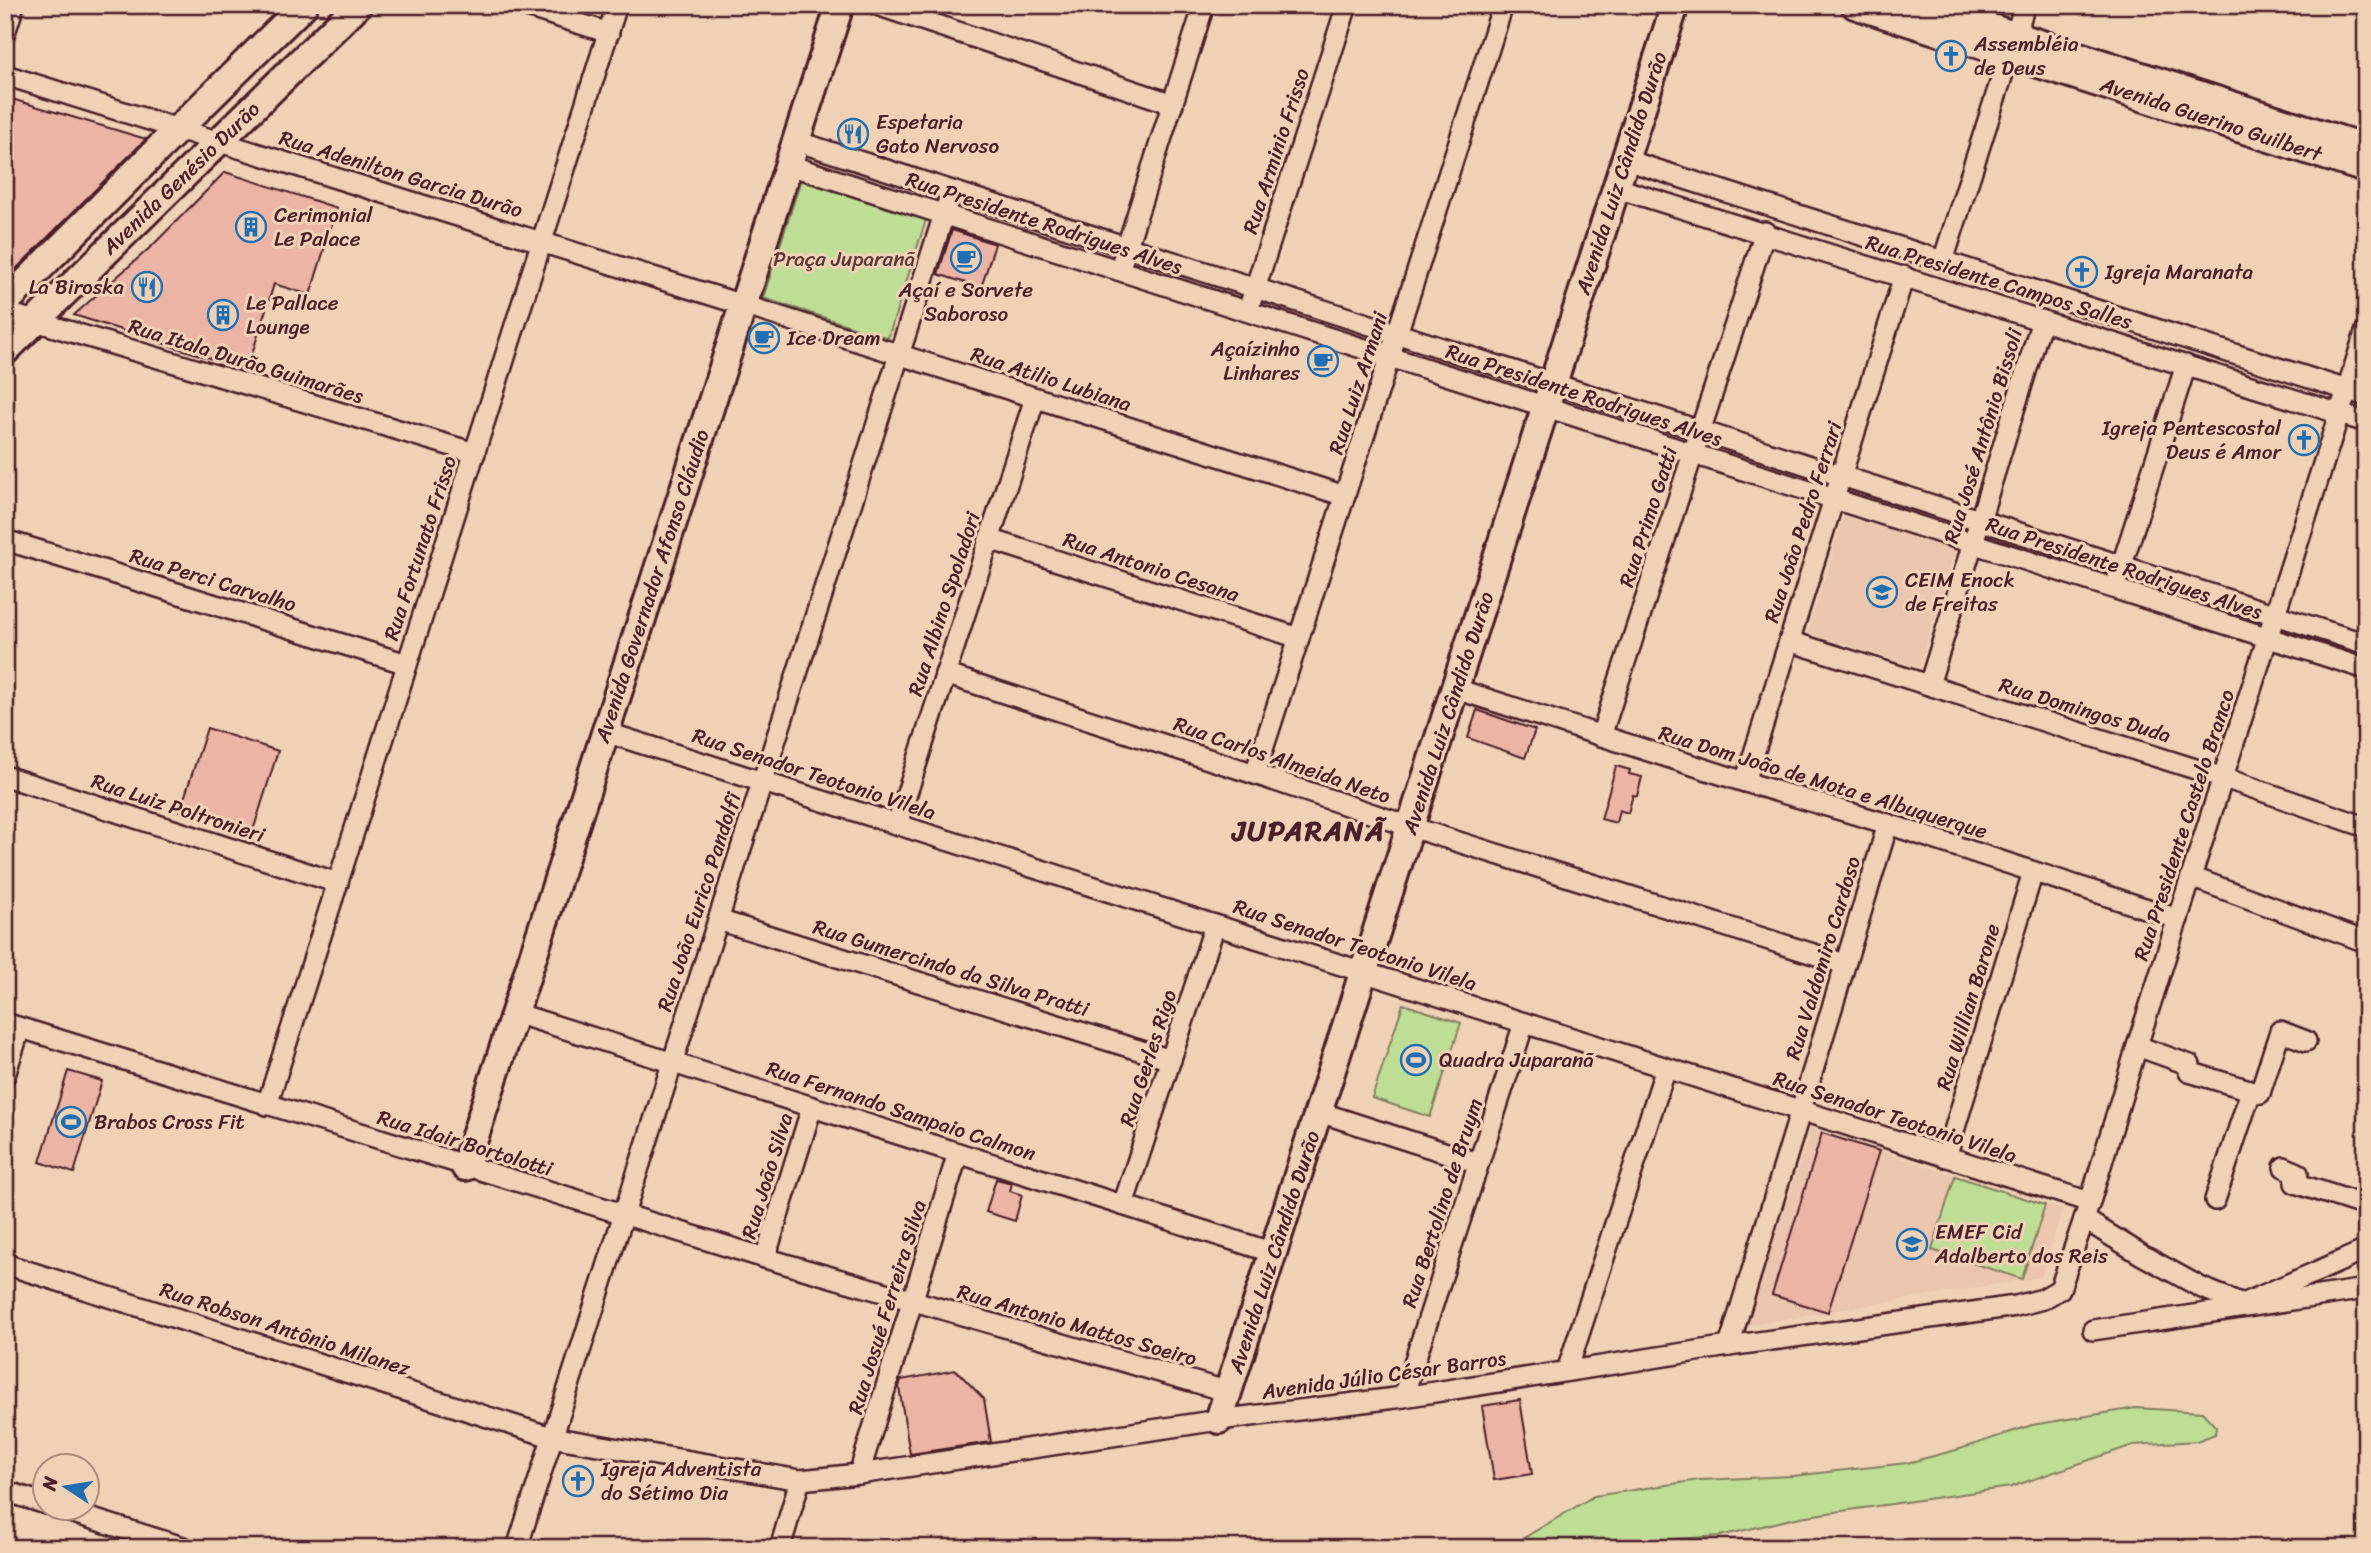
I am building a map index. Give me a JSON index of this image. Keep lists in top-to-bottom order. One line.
{"streets":{"street":["Avenida Guerino Guilbert","Rua Arminio Frisso","Avenida Luiz Cândido Durão","Rua Adenilton Garcia Durão","Avenida Genésio Durão","Rua Presidente Rodrigues Alves","Rua Presidente Campos Salles","Rua Itala Durão Guimarães","Rua Atilio Lubiana","Rua Luiz Armani","Rua José Antônio Bissoli","Rua Primo Gatti","Rua João Pedro Ferrari","Rua Fortunato Frisso","Rua Antonio Cesana","Rua Perci Carvalho","Avenida Governador Afonso Cláudio","Rua Albino Spoladori","Rua Domingos Duda","Rua Carlos Almeida Neto","Rua Senador Teotonio Vilela","Rua Dom João de Mota e Albuquerque","Rua Luiz Poltronieri","Rua Presidente Castelo Branco","Rua João Eurico Pandolfi","Rua Valdomiro Cardoso","Rua Gumercindo da Silva Pratti","Rua Willian Barone","Rua Gerles Rigo","Rua Fernando Sampaio Calmon","Rua Idair Bortolotti","Rua João Silva","Rua Bertolino de Bruym","Rua Josué Ferreira Silva","Rua Antonio Mattos Soeiro","Rua Robson Antônio Milanez","Avenida Júlio César Barros"]},"crossings":[["Rua Arminio Frisso","Rua Presidente Rodrigues Alves"],["Avenida Luiz Cândido Durão","Rua Presidente Rodrigues Alves"],["Avenida Luiz Cândido Durão","Rua Presidente Campos Salles"],["Avenida Luiz Cândido Durão","Rua Carlos Almeida Neto"],["Avenida Luiz Cândido Durão","Rua Senador Teotonio Vilela"],["Avenida Luiz Cândido Durão","Rua Dom João de Mota e Albuquerque"],["Avenida Luiz Cândido Durão","Rua Fernando Sampaio Calmon"],["Avenida Luiz Cândido Durão","Rua Antonio Mattos Soeiro"],["Avenida Luiz Cândido Durão","Avenida Júlio César Barros"],["Rua Adenilton Garcia Durão","Avenida Genésio Durão"],["Rua Adenilton Garcia Durão","Rua Atilio Lubiana"],["Rua Adenilton Garcia Durão","Rua Fortunato Frisso"],["Rua Adenilton Garcia Durão","Avenida Governador Afonso Cláudio"],["Avenida Genésio Durão","Rua Itala Durão Guimarães"],["Rua Presidente Rodrigues Alves","Rua Luiz Armani"],["Rua Presidente Rodrigues Alves","Rua José Antônio Bissoli"],["Rua Presidente Rodrigues Alves","Rua Primo Gatti"],["Rua Presidente Rodrigues Alves","Rua João Pedro Ferrari"],["Rua Presidente Rodrigues Alves","Avenida Governador Afonso Cláudio"],["Rua Presidente Rodrigues Alves","Rua Presidente Castelo Branco"],["Rua Presidente Rodrigues Alves","Rua João Eurico Pandolfi"],["Rua Presidente Campos Salles","Rua José Antônio Bissoli"],["Rua Presidente Campos Salles","Rua Primo Gatti"],["Rua Presidente Campos Salles","Rua João Pedro Ferrari"],["Rua Presidente Campos Salles","Rua Presidente Castelo Branco"],["Rua Itala Durão Guimarães","Rua Fortunato Frisso"],["Rua Atilio Lubiana","Rua Luiz Armani"],["Rua Atilio Lubiana","Avenida Governador Afonso Cláudio"],["Rua Atilio Lubiana","Rua Albino Spoladori"],["Rua Atilio Lubiana","Rua João Eurico Pandolfi"],["Rua Luiz Armani","Rua Antonio Cesana"],["Rua Luiz Armani","Rua Carlos Almeida Neto"],["Rua José Antônio Bissoli","Rua Domingos Duda"],["Rua Primo Gatti","Rua Dom João de Mota e Albuquerque"],["Rua João Pedro Ferrari","Rua Domingos Duda"],["Rua João Pedro Ferrari","Rua Dom João de Mota e Albuquerque"],["Rua Fortunato Frisso","Rua Perci Carvalho"],["Rua Fortunato Frisso","Rua Luiz Poltronieri"],["Rua Fortunato Frisso","Rua Idair Bortolotti"],["Rua Antonio Cesana","Rua Albino Spoladori"],["Avenida Governador Afonso Cláudio","Rua Senador Teotonio Vilela"],["Avenida Governador Afonso Cláudio","Rua Fernando Sampaio Calmon"],["Avenida Governador Afonso Cláudio","Rua Idair Bortolotti"],["Rua Albino Spoladori","Rua Carlos Almeida Neto"],["Rua Albino Spoladori","Rua Senador Teotonio Vilela"],["Rua Domingos Duda","Rua Presidente Castelo Branco"],["Rua Carlos Almeida Neto","Rua Valdomiro Cardoso"],["Rua Senador Teotonio Vilela","Rua Presidente Castelo Branco"],["Rua Senador Teotonio Vilela","Rua João Eurico Pandolfi"],["Rua Senador Teotonio Vilela","Rua Valdomiro Cardoso"],["Rua Senador Teotonio Vilela","Rua Willian Barone"],["Rua Senador Teotonio Vilela","Rua Gerles Rigo"],["Rua Senador Teotonio Vilela","Rua Bertolino de Bruym"],["Rua Dom João de Mota e Albuquerque","Rua Presidente Castelo Branco"],["Rua Dom João de Mota e Albuquerque","Rua Valdomiro Cardoso"],["Rua Dom João de Mota e Albuquerque","Rua Willian Barone"],["Rua Presidente Castelo Branco","Avenida Júlio César Barros"],["Rua João Eurico Pandolfi","Rua Gumercindo da Silva Pratti"],["Rua João Eurico Pandolfi","Rua Fernando Sampaio Calmon"],["Rua João Eurico Pandolfi","Rua Idair Bortolotti"],["Rua João Eurico Pandolfi","Rua Robson Antônio Milanez"],["Rua João Eurico Pandolfi","Avenida Júlio César Barros"],["Rua Valdomiro Cardoso","Avenida Júlio César Barros"],["Rua Gumercindo da Silva Pratti","Rua Gerles Rigo"],["Rua Gerles Rigo","Rua Fernando Sampaio Calmon"],["Rua Fernando Sampaio Calmon","Rua João Silva"],["Rua Fernando Sampaio Calmon","Rua Josué Ferreira Silva"],["Rua Idair Bortolotti","Rua João Silva"],["Rua Idair Bortolotti","Rua Josué Ferreira Silva"],["Rua Idair Bortolotti","Rua Antonio Mattos Soeiro"],["Rua Bertolino de Bruym","Avenida Júlio César Barros"],["Rua Josué Ferreira Silva","Rua Antonio Mattos Soeiro"],["Rua Josué Ferreira Silva","Avenida Júlio César Barros"],["Rua Robson Antônio Milanez","Avenida Júlio César Barros"]],"districts":["JUPARANÃ"],"parks":["Praça Juparanã"],"places":{"church":["Assembléia de Deus","Igreja Maranata","Igreja Pentescostal Deus é Amor","Igreja Adventista do Sétimo Dia"],"restaurant":["Espetaria Gato Nervoso","La Biroska"],"building":["Cerimonial Le Palace","Le Pallace Lounge"],"cafe":["Açaí e Sorvete Saboroso","Ice Dream","Açaízinho Linhares"],"school or university":["CEIM Enock de Freitas","EMEF Cid Adalberto dos Reis"],"sports":["Quadra Juparanã","Brabos Cross Fit"]},"north":"left"}
